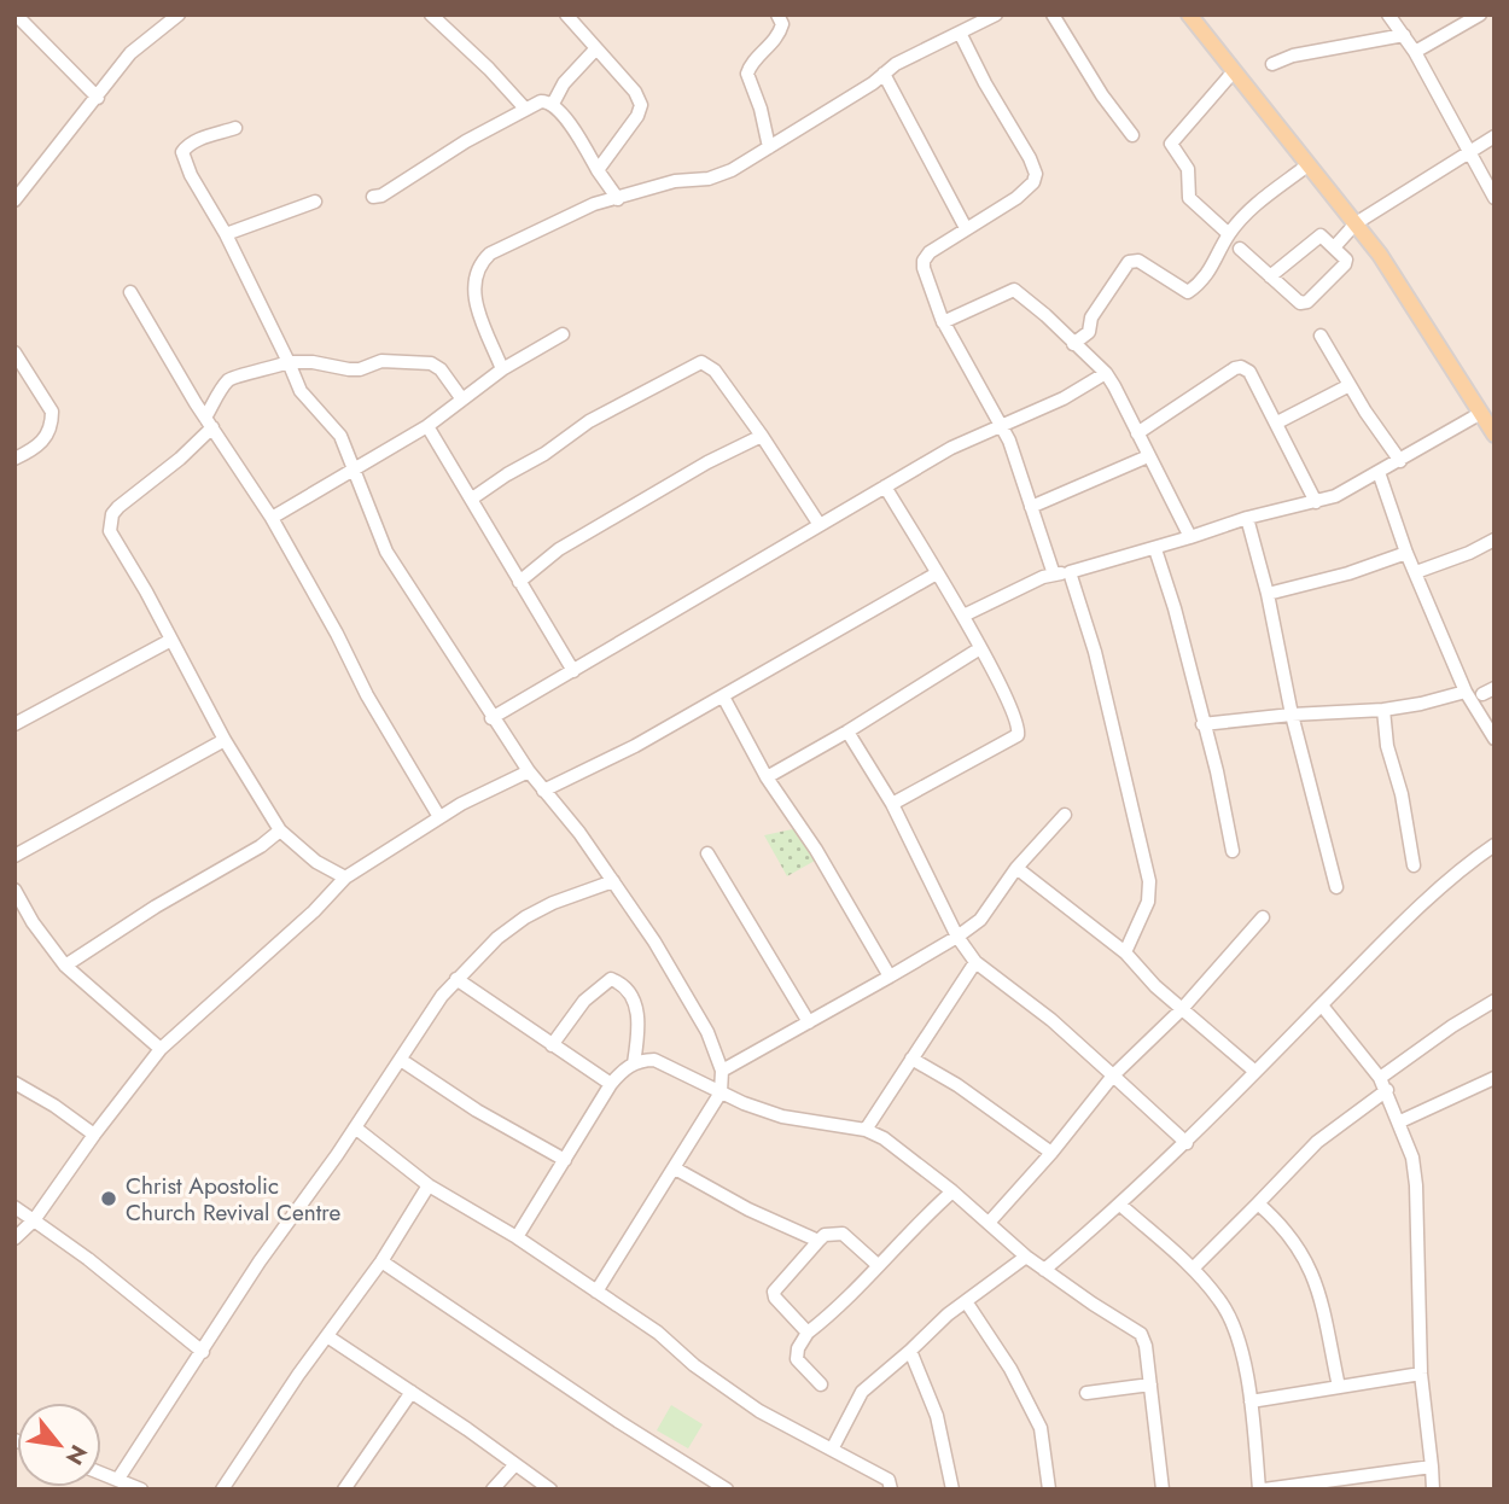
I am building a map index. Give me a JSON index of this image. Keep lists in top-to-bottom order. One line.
{"places":["Christ Apostolic Church Revival Centre"],"north":"bottom right"}
